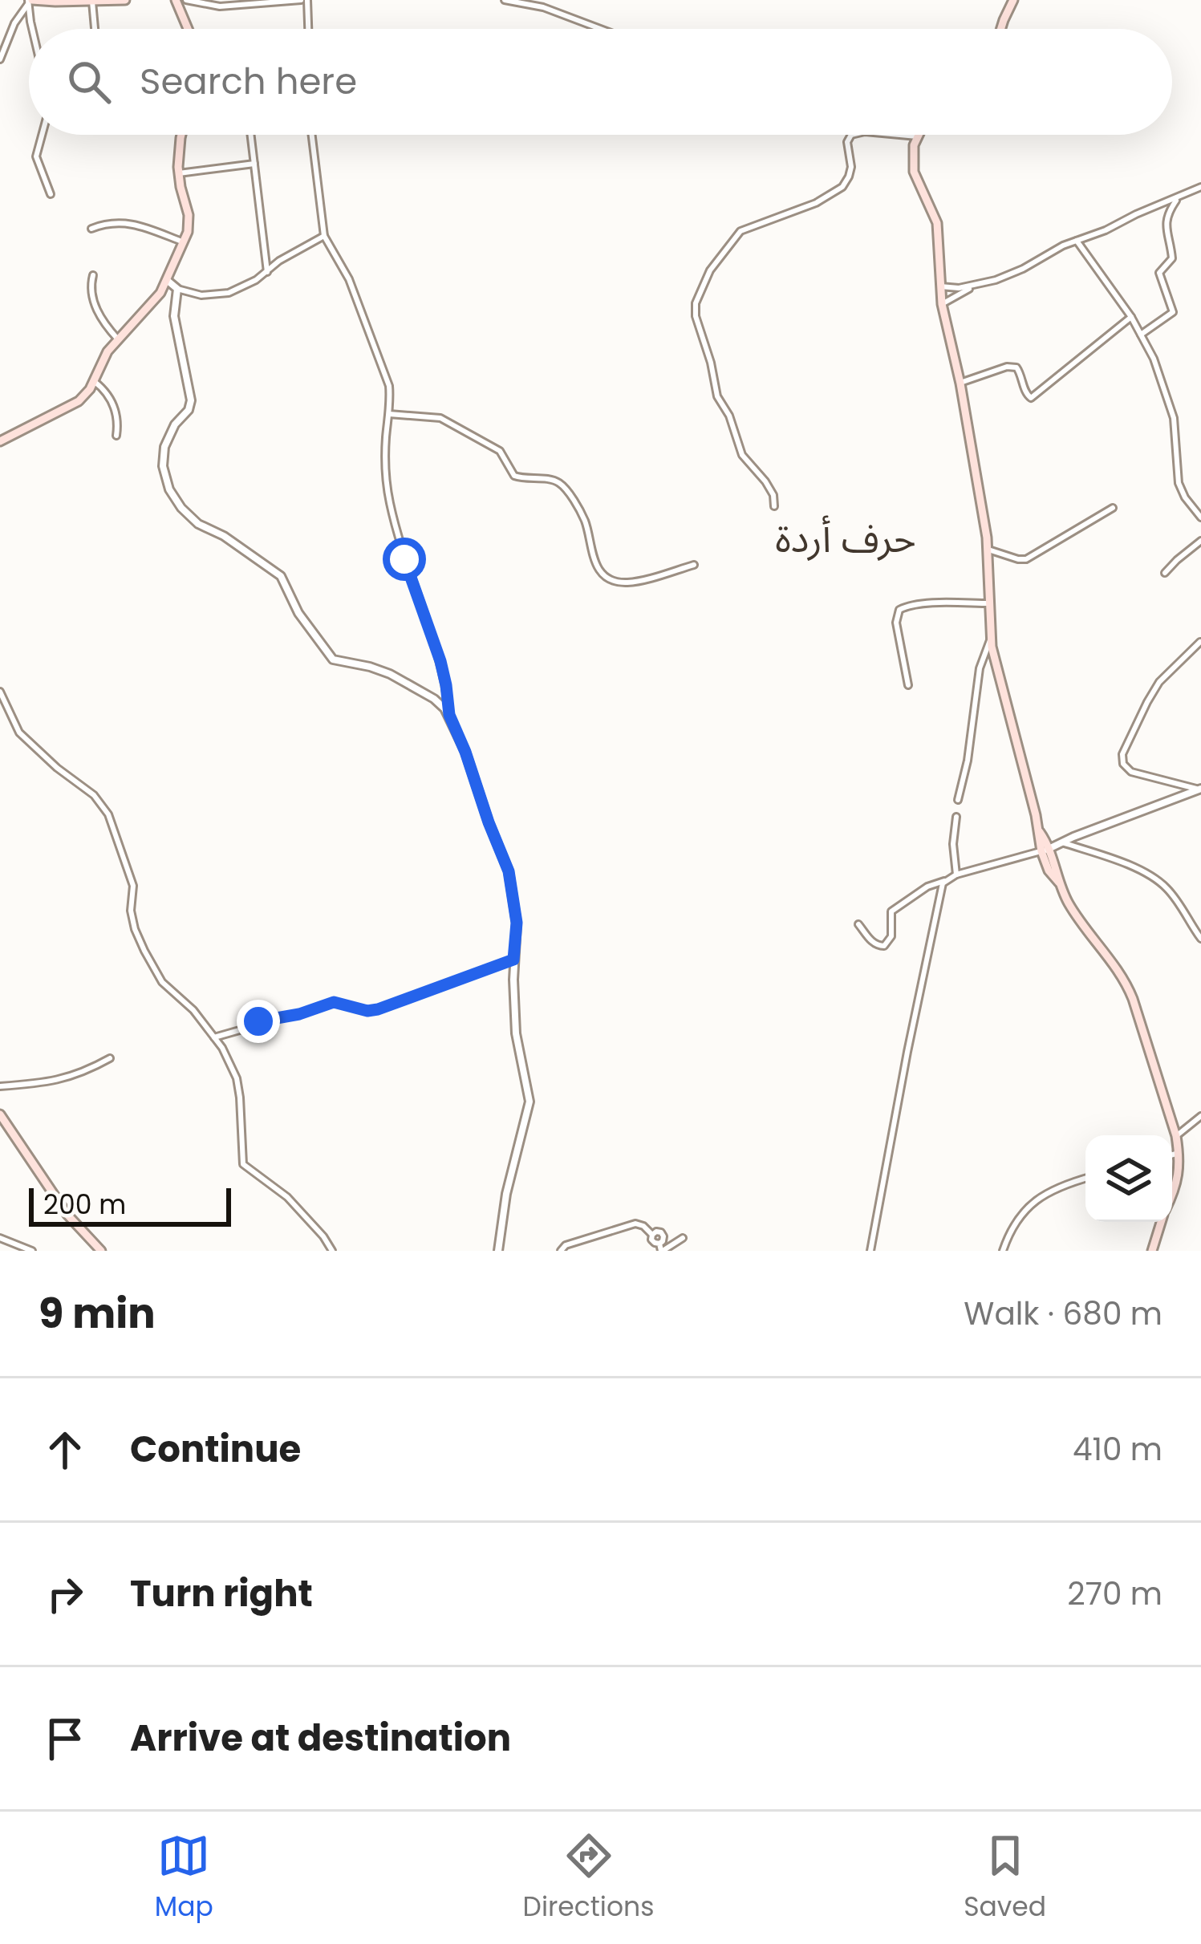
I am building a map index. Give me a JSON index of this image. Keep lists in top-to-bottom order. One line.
{"districts":["حرف أردة"],"scale_bar":"200 m","page":{"search":"Search here","scale":"200 m","heading":["9 min","Walk · 680 m"],"list":[["Continue","410 m"],["Turn right","270 m"],"Arrive at destination"],"nav":["Map","Directions","Saved"]}}
